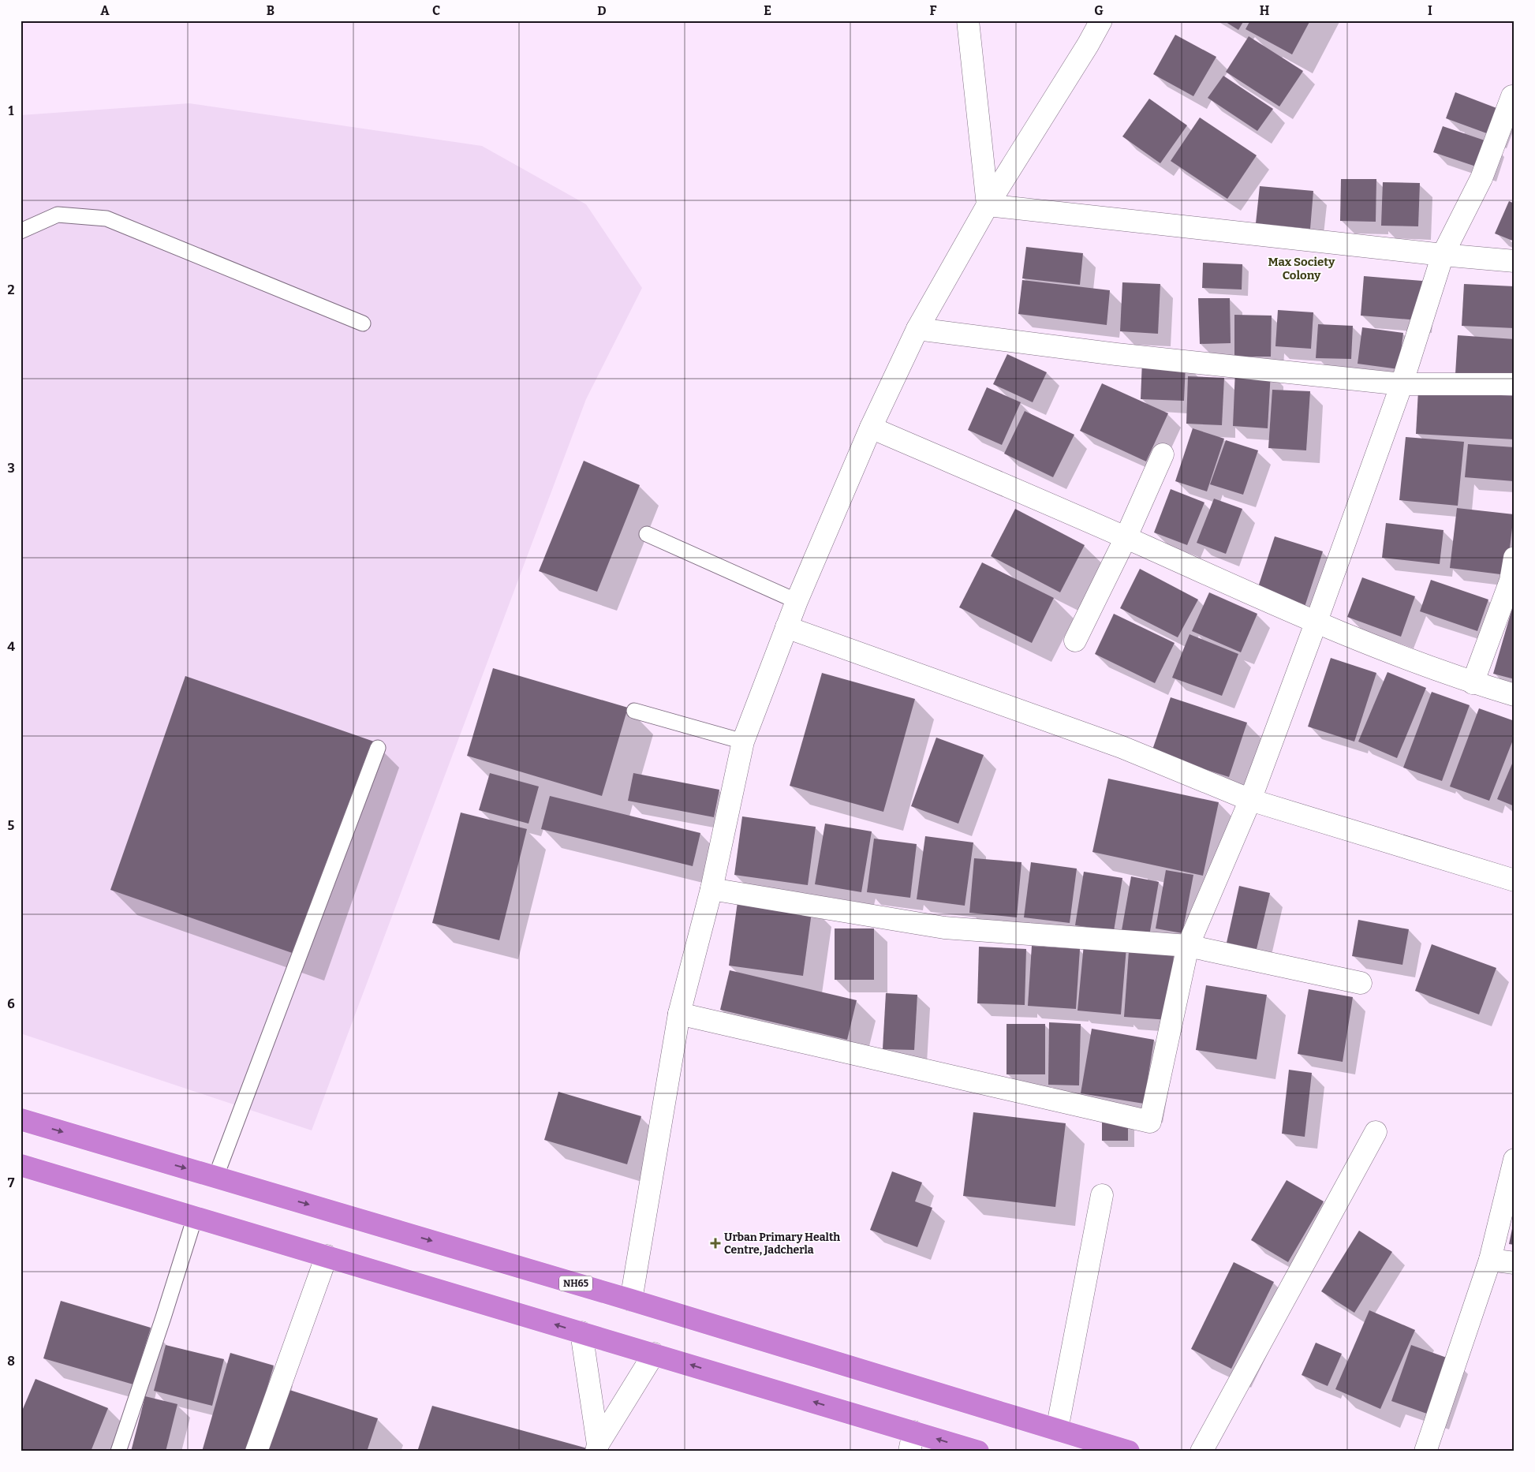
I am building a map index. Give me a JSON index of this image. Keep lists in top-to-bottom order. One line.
{"streets":{"highway":["NH65"]},"districts":["Max Society Colony"],"places":{"health":["Urban Primary Health Centre, Jadcherla"]},"grid":{"columns":["A","B","C","D","E","F","G","H","I"],"rows":["1","2","3","4","5","6","7","8"]}}
